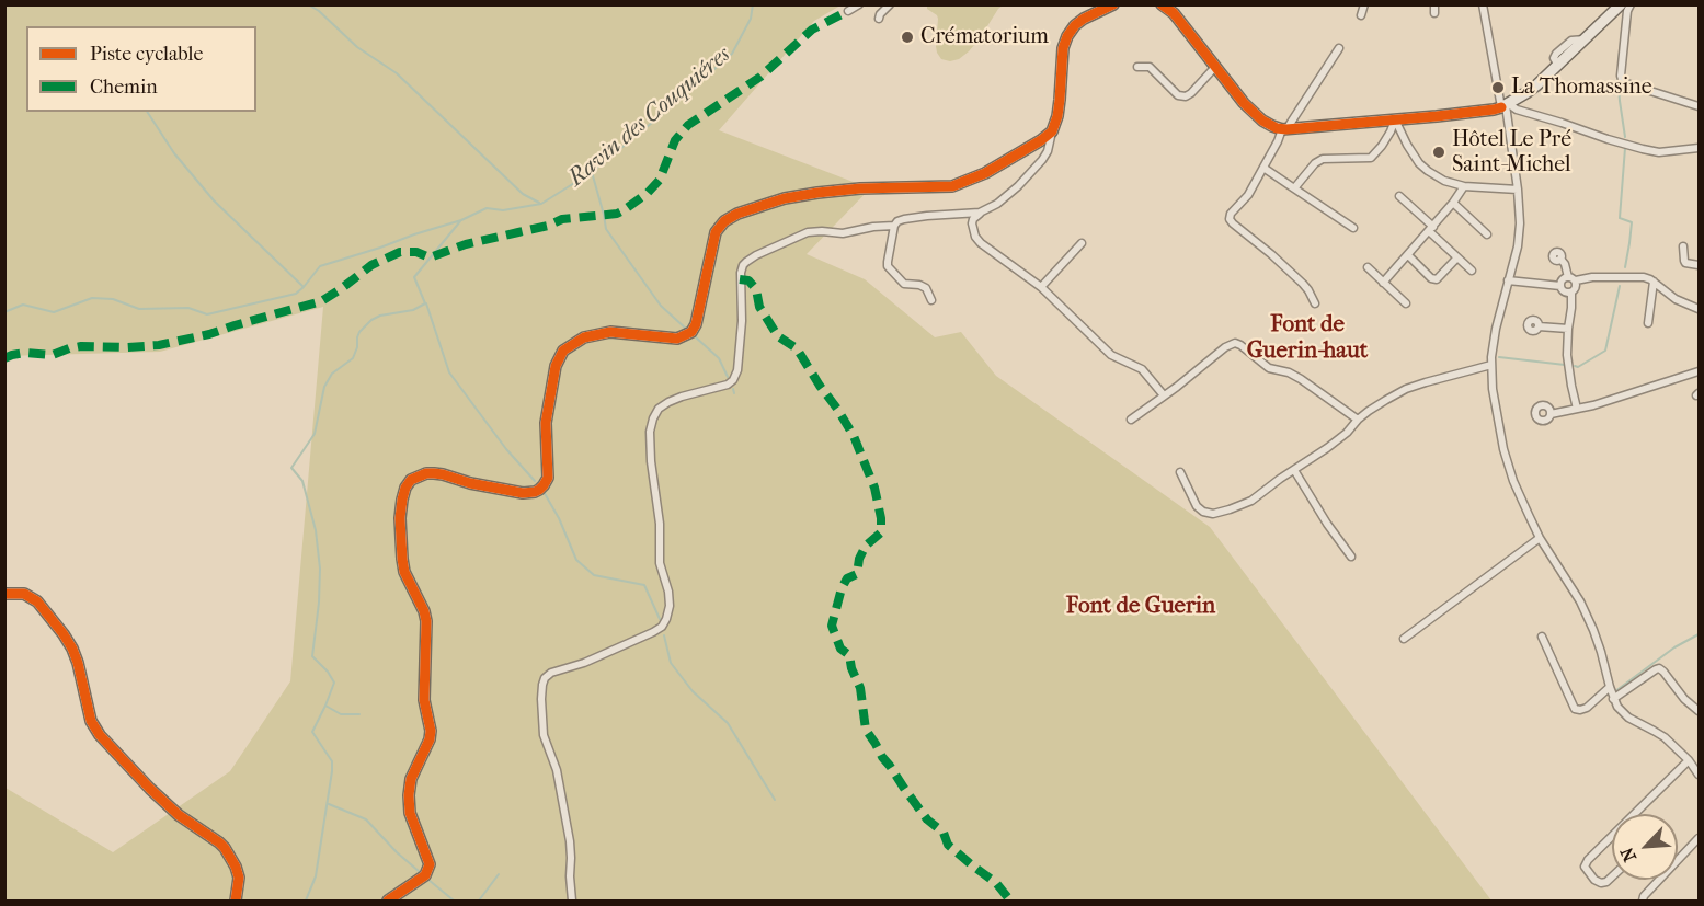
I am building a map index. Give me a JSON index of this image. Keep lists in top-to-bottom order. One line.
{"districts":["Font de Guerin-haut","Font de Guerin"],"water":["Ravin des Couquiéres"],"places":["Crématorium","La Thomassine","Hôtel Le Pré Saint-Michel"],"legend":["Piste cyclable","Chemin"],"north":"bottom left"}
